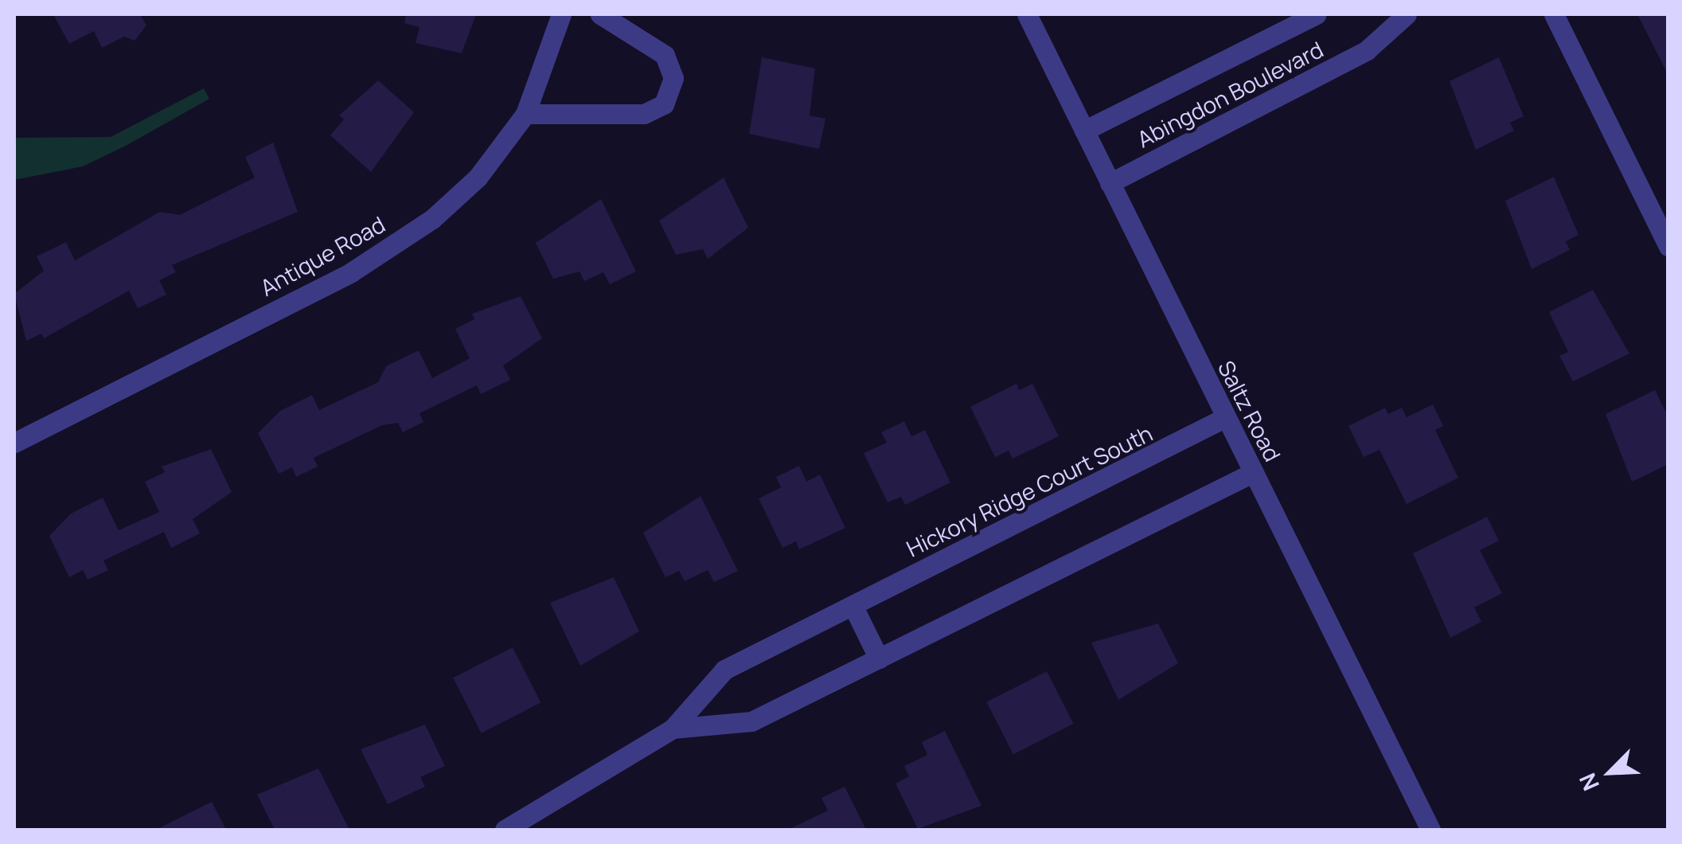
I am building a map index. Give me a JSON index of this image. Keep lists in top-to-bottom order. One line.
{"streets":{"street":["Abingdon Boulevard","Antique Road","Saltz Road","Hickory Ridge Court South"]},"crossings":[["Abingdon Boulevard","Saltz Road"],["Saltz Road","Hickory Ridge Court South"]],"north":"bottom left"}
